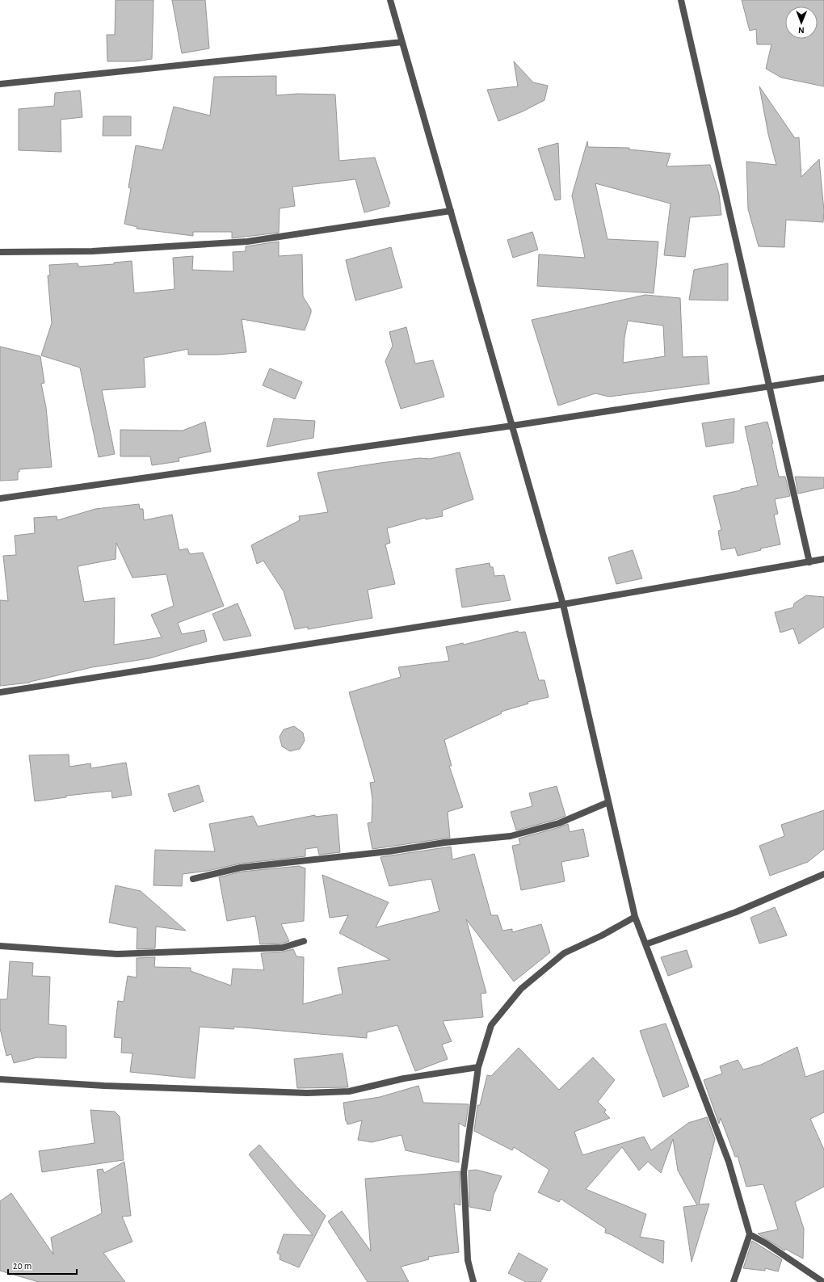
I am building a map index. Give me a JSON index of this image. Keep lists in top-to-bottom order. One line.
{"scale_bar":"20 m","north":"bottom"}
